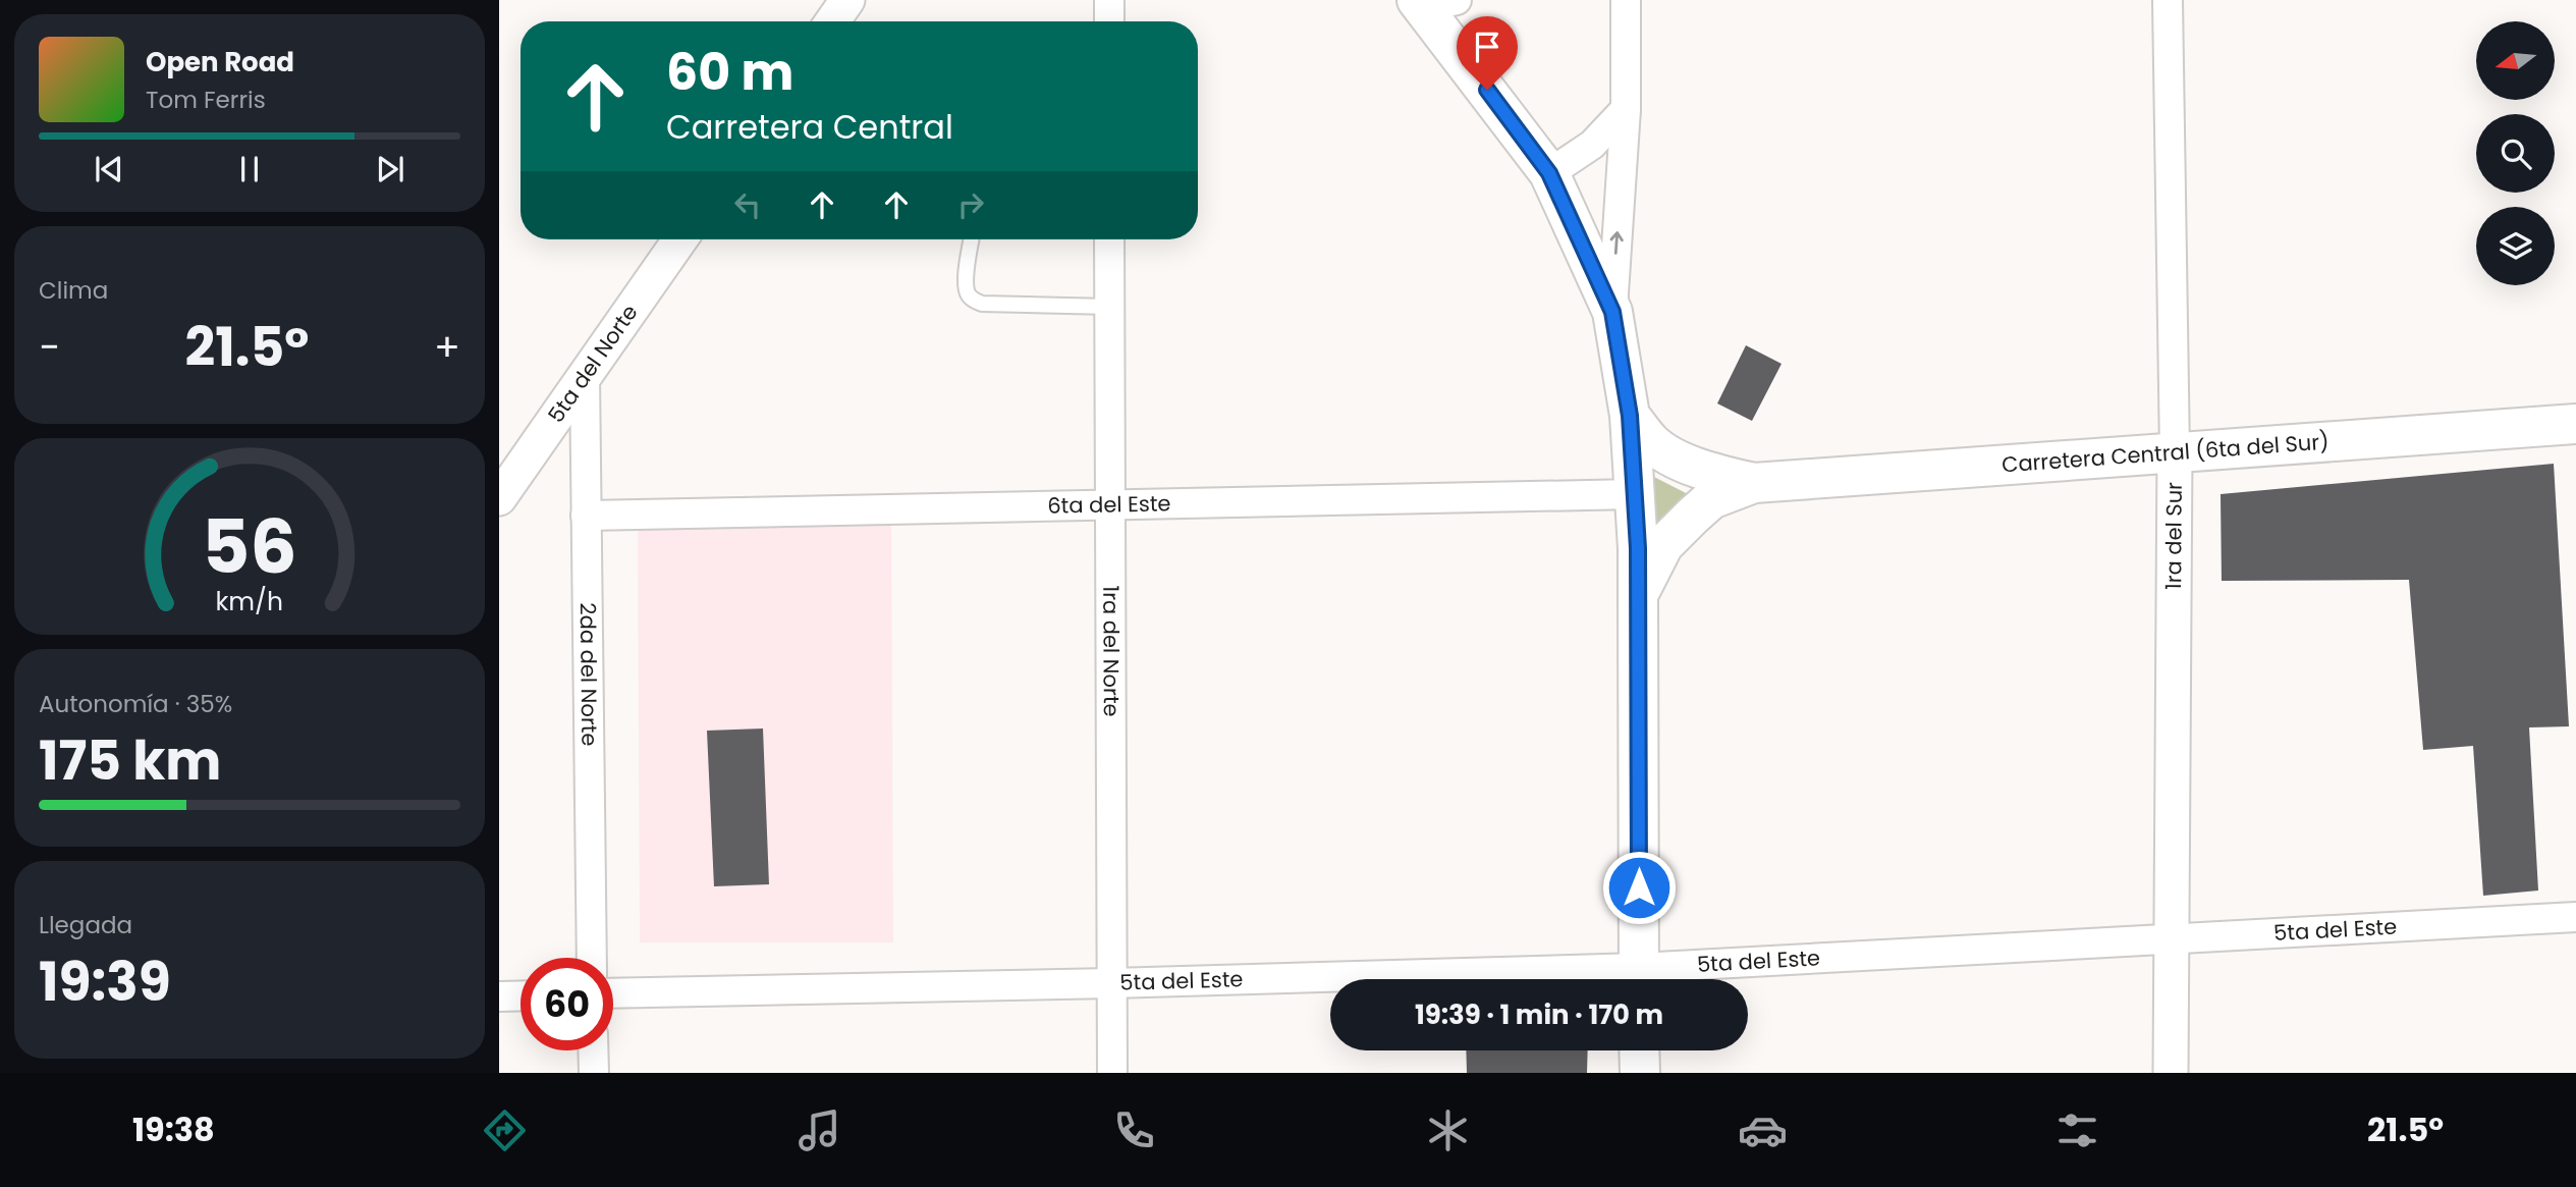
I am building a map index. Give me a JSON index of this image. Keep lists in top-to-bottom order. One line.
{"streets":{"main road":["Carretera Central (6ta del Sur)"],"street":["5ta del Norte","6ta del Este","1ra del Sur","1ra del Norte","2da del Norte","5ta del Este"]},"crossings":[["5ta del Norte","2da del Norte"],["Carretera Central (6ta del Sur)","1ra del Sur"],["6ta del Este","1ra del Norte"],["6ta del Este","2da del Norte"],["1ra del Sur","5ta del Este"],["1ra del Norte","5ta del Este"]],"north":"left","page":{"turn":["60 m","Carretera Central"],"song":["Open Road","Tom Ferris"],"tile":["Clima",["Autonomía · 35%","175 km"],["Llegada","19:39"]],"heat":["−","21.5°","+"],"limit":"60","trip":"19:39 · 1 min · 170 m","tabs":["19:38","21.5°"],"gauge":["56","km/h"]}}
